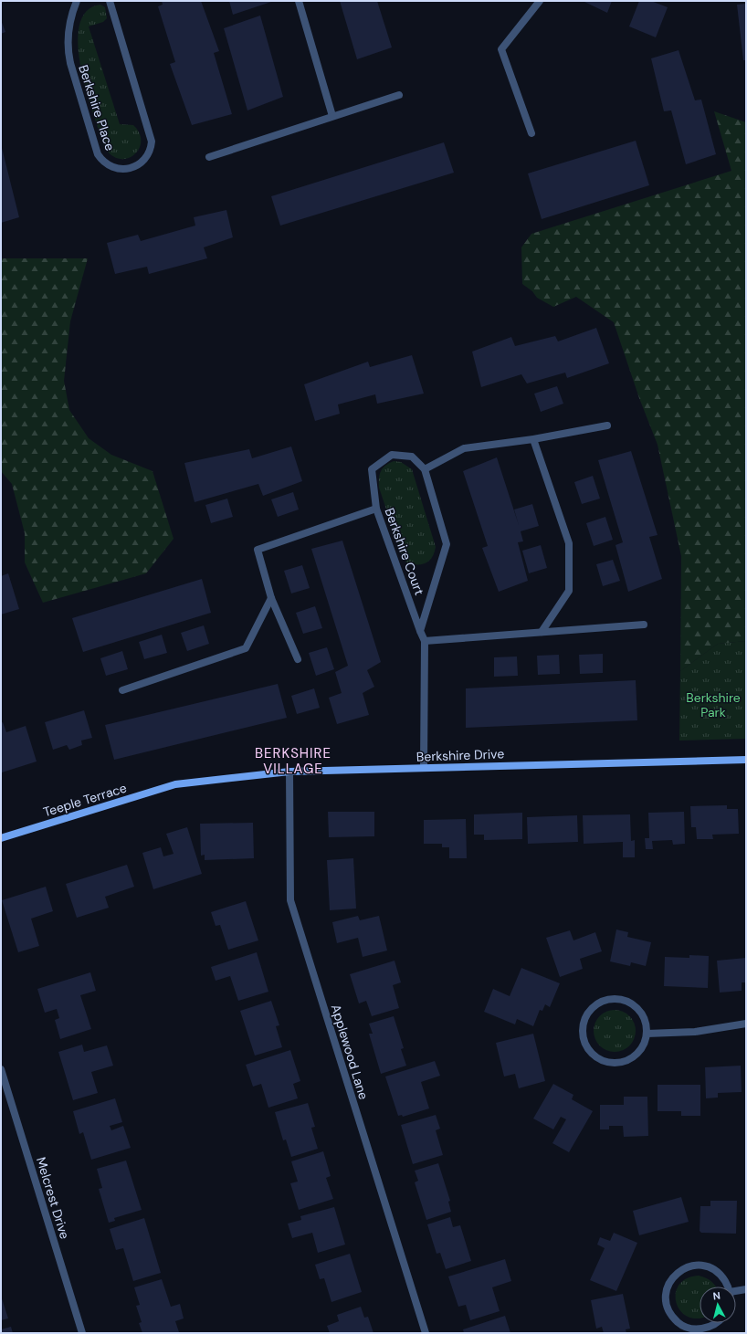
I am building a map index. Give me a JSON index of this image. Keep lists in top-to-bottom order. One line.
{"streets":{"street":["Berkshire Place","Berkshire Court","Berkshire Drive","Teeple Terrace","Applewood Lane","Melcrest Drive"]},"crossings":[["Berkshire Court","Berkshire Drive"],["Berkshire Drive","Teeple Terrace"],["Berkshire Drive","Applewood Lane"]],"districts":["BERKSHIRE VILLAGE"],"parks":["Berkshire Park"],"north":"top"}
